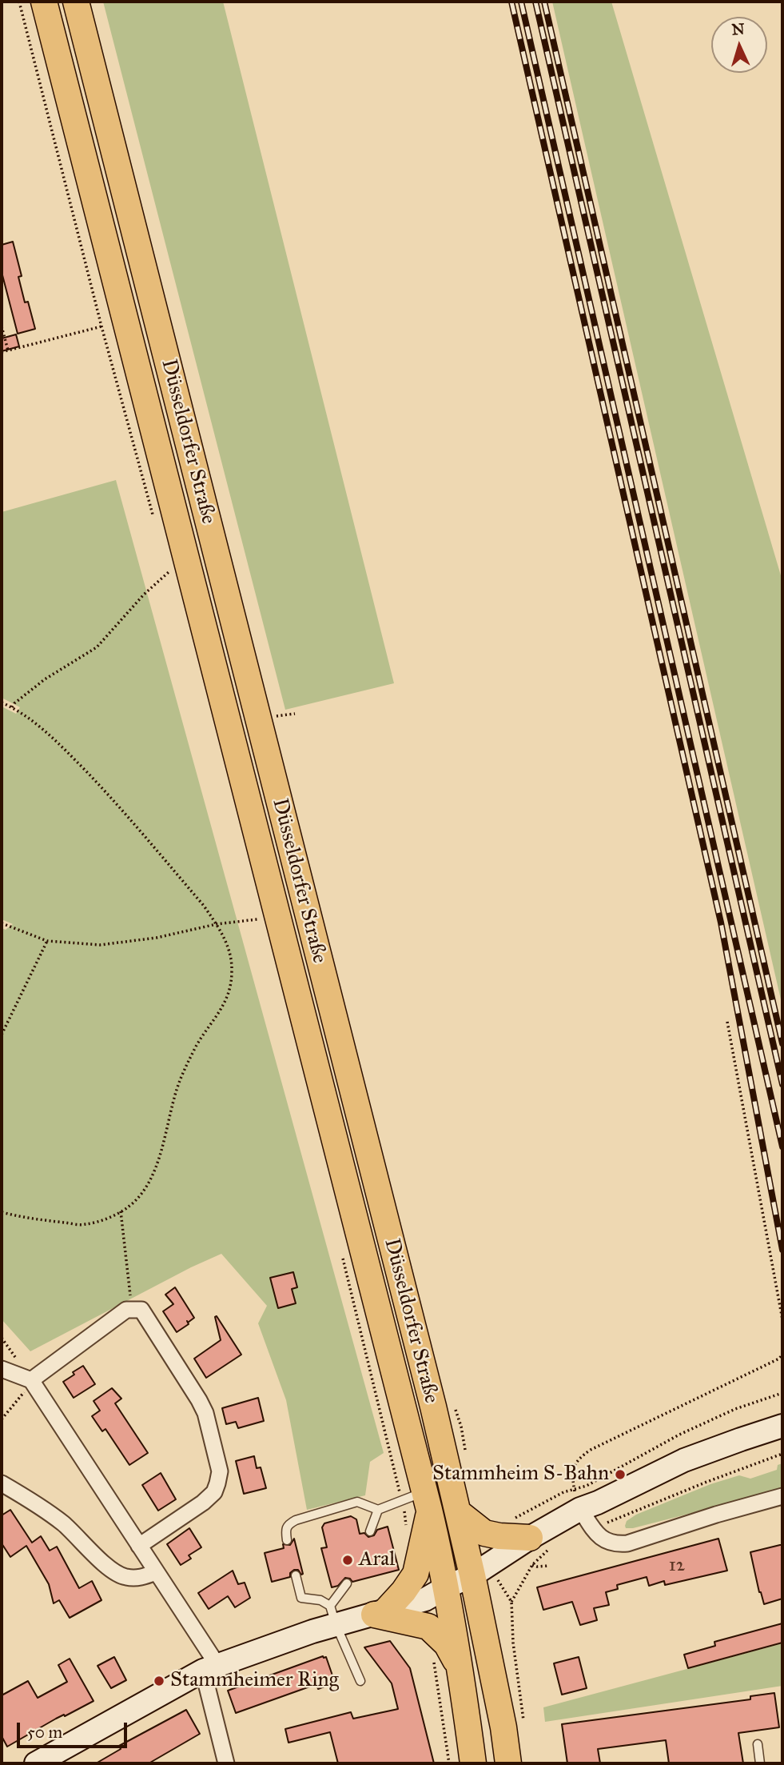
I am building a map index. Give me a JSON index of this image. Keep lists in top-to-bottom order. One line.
{"streets":{"main road":["Düsseldorfer Straße"]},"places":["Stammheim S-Bahn","Aral","Stammheimer Ring"],"house_numbers":["12"],"scale_bar":"50 m","north":"top"}
